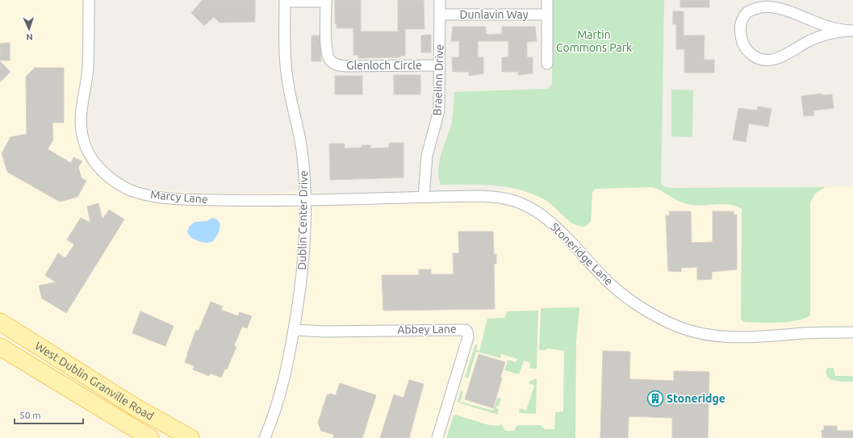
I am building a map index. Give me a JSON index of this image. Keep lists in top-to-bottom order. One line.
{"streets":{"main road":["West Dublin Granville Road"],"street":["Dunlavin Way","Glenloch Circle","Braelinn Drive","Marcy Lane","Dublin Center Drive","Stoneridge Lane","Abbey Lane"]},"crossings":[["Dunlavin Way","Braelinn Drive"],["Glenloch Circle","Braelinn Drive"],["Glenloch Circle","Dublin Center Drive"],["Braelinn Drive","Stoneridge Lane"],["Marcy Lane","Dublin Center Drive"],["Marcy Lane","Stoneridge Lane"],["Dublin Center Drive","Stoneridge Lane"],["Dublin Center Drive","Abbey Lane"]],"parks":["Martin Commons Park"],"places":{"building":["Stoneridge"]},"scale_bar":"50 m","north":"bottom"}
